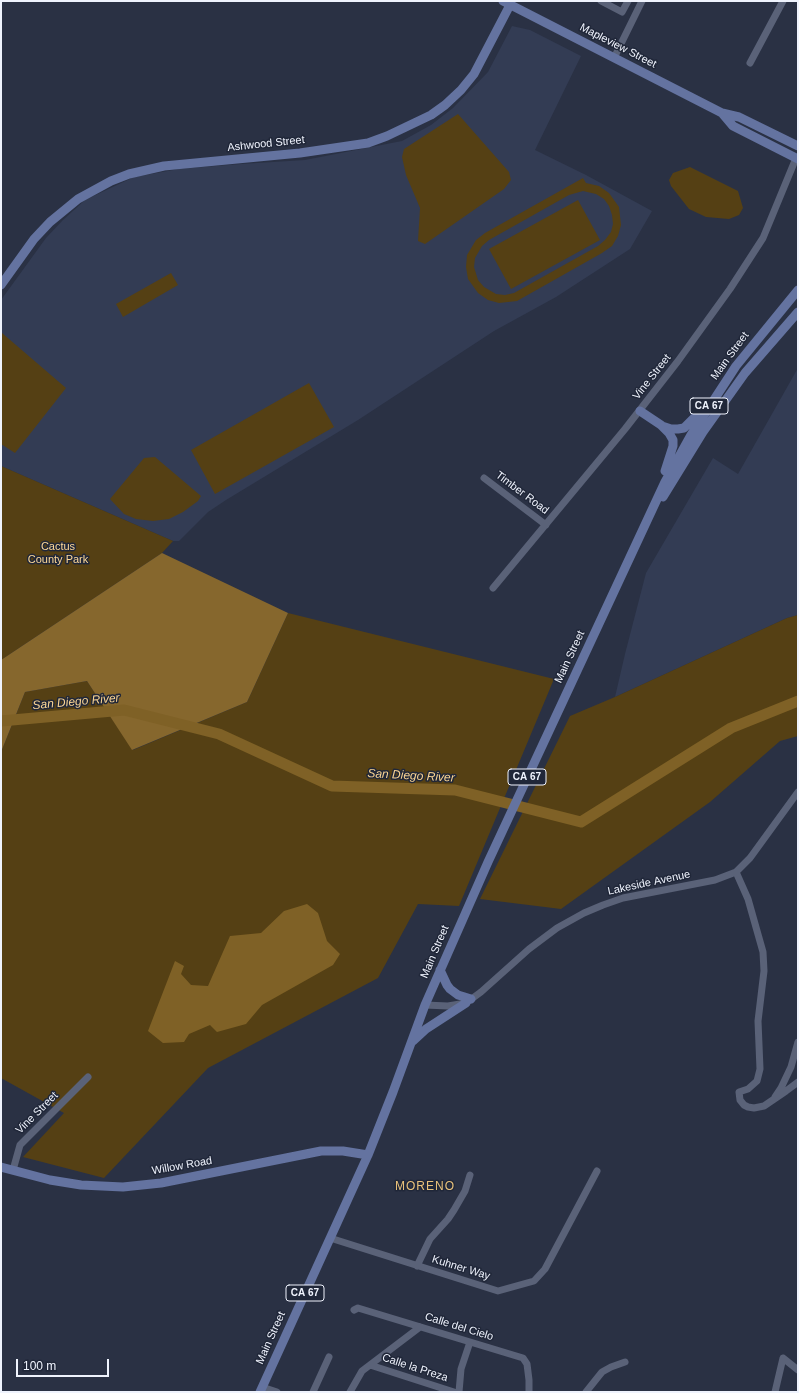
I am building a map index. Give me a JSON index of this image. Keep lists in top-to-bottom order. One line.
{"streets":{"main road":["Mapleview Street","Ashwood Street","Main Street","CA 67","Willow Road"],"street":["Vine Street","Timber Road","Lakeside Avenue","Kuhner Way","Calle del Cielo","Calle la Preza"]},"crossings":[["Mapleview Street","Ashwood Street"],["Mapleview Street","Vine Street"],["Main Street","Lakeside Avenue"],["Main Street","Willow Road"],["Main Street","Kuhner Way"],["Vine Street","Timber Road"],["Vine Street","Willow Road"]],"districts":["MORENO"],"water":["San Diego River"],"parks":["Cactus County Park"],"scale_bar":"100 m"}
